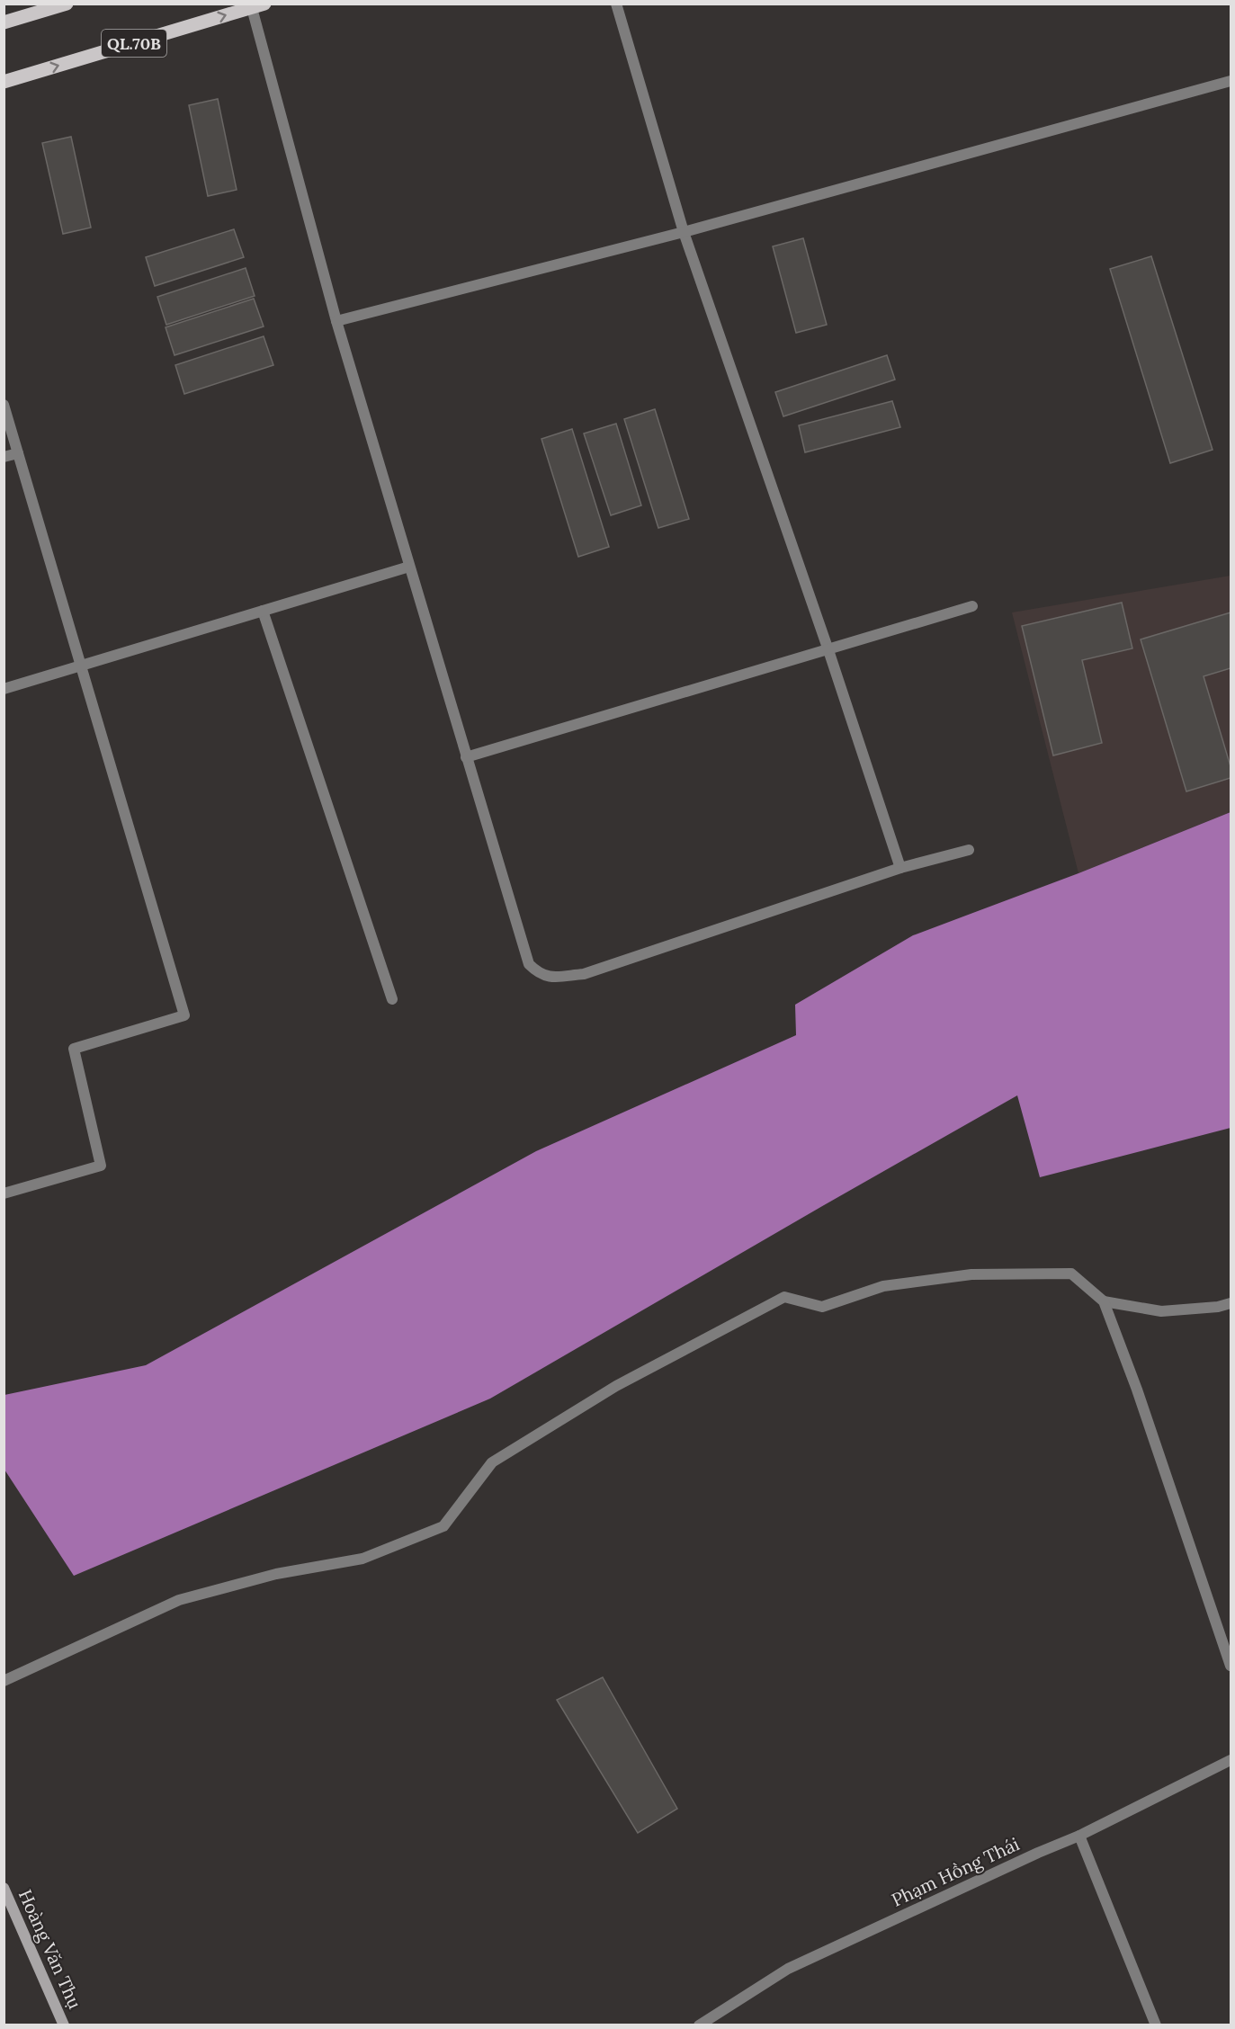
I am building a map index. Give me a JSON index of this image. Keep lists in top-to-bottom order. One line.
{"streets":{"main road":["QL.70B","Hoàng Văn Thụ"],"street":["Phạm Hồng Thái"]}}
